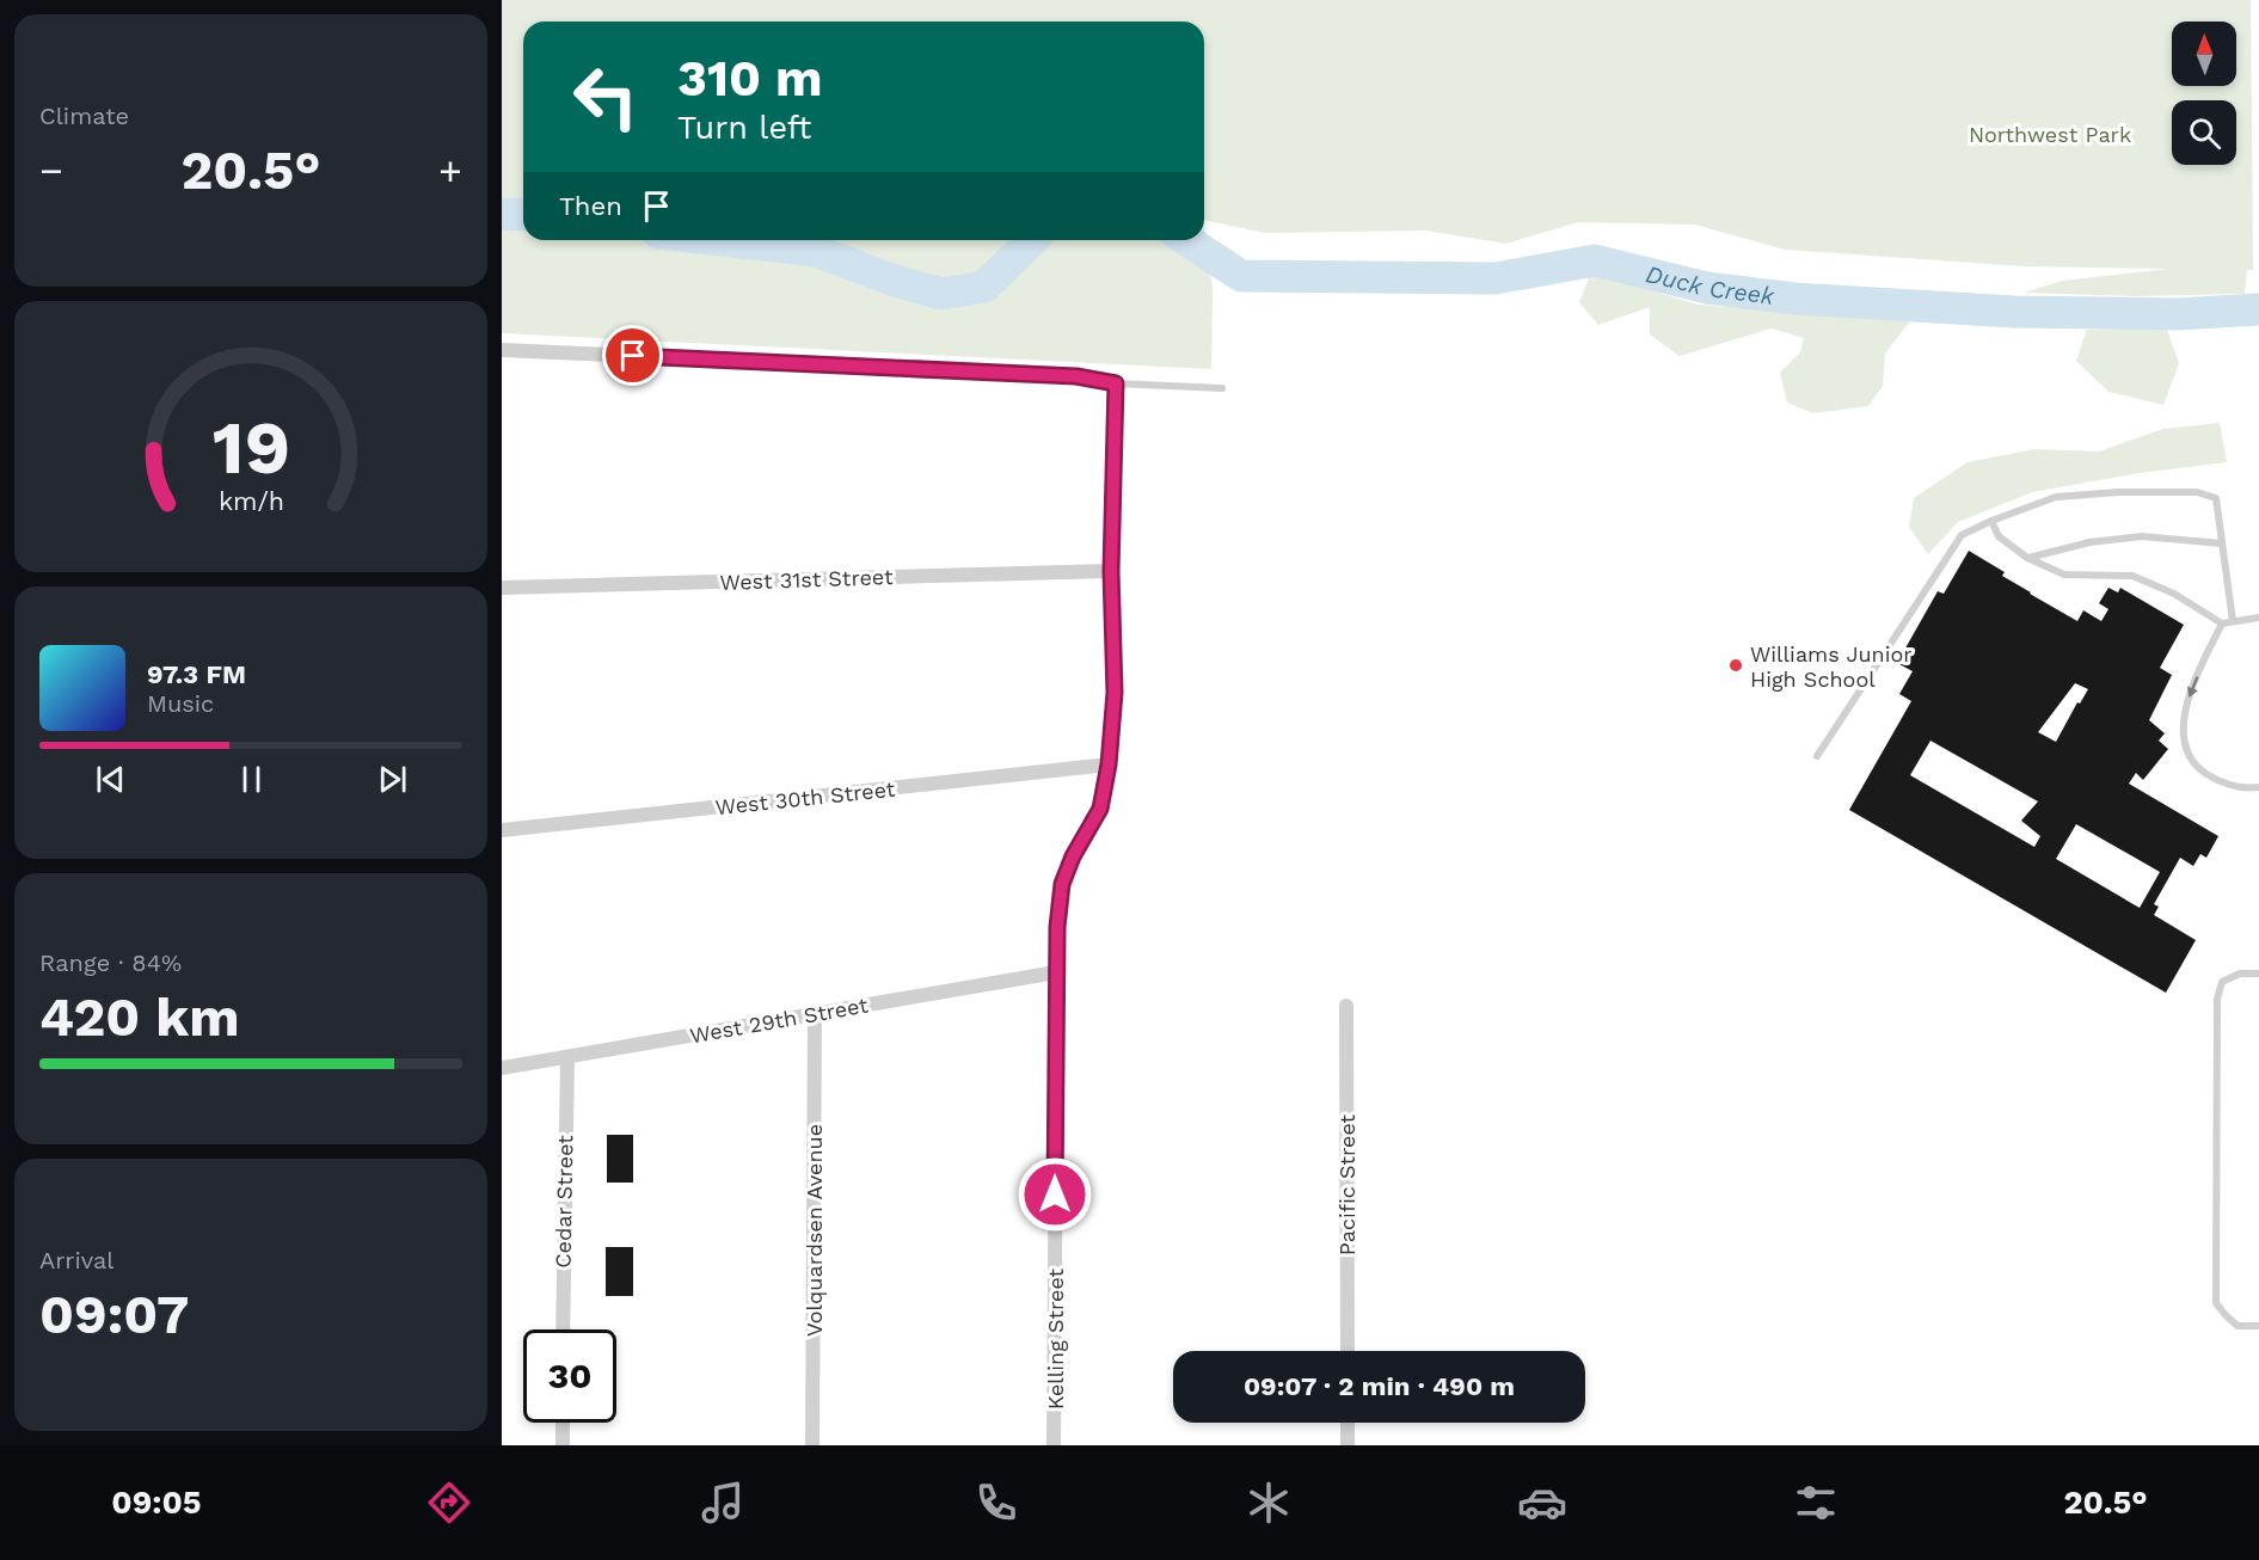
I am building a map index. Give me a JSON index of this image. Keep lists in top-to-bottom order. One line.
{"streets":{"street":["West 31st Street","West 30th Street","West 29th Street","Pacific Street","Cedar Street","Volquardsen Avenue","Kelling Street"]},"crossings":[["West 31st Street","Kelling Street"],["West 30th Street","Kelling Street"],["West 29th Street","Cedar Street"],["West 29th Street","Volquardsen Avenue"],["West 29th Street","Kelling Street"]],"water":["Duck Creek"],"parks":["Northwest Park"],"places":["Williams Junior High School"],"north":"top","page":{"tile":["Climate",["Range · 84%","420 km"],["Arrival","09:07"]],"turn":["310 m","Turn left"],"heat":["−","20.5°","+"],"then":"Then","song":["97.3 FM","Music"],"limit":"30","trip":"09:07 · 2 min · 490 m","tabs":["09:05","20.5°"],"gauge":["19","km/h"]}}
